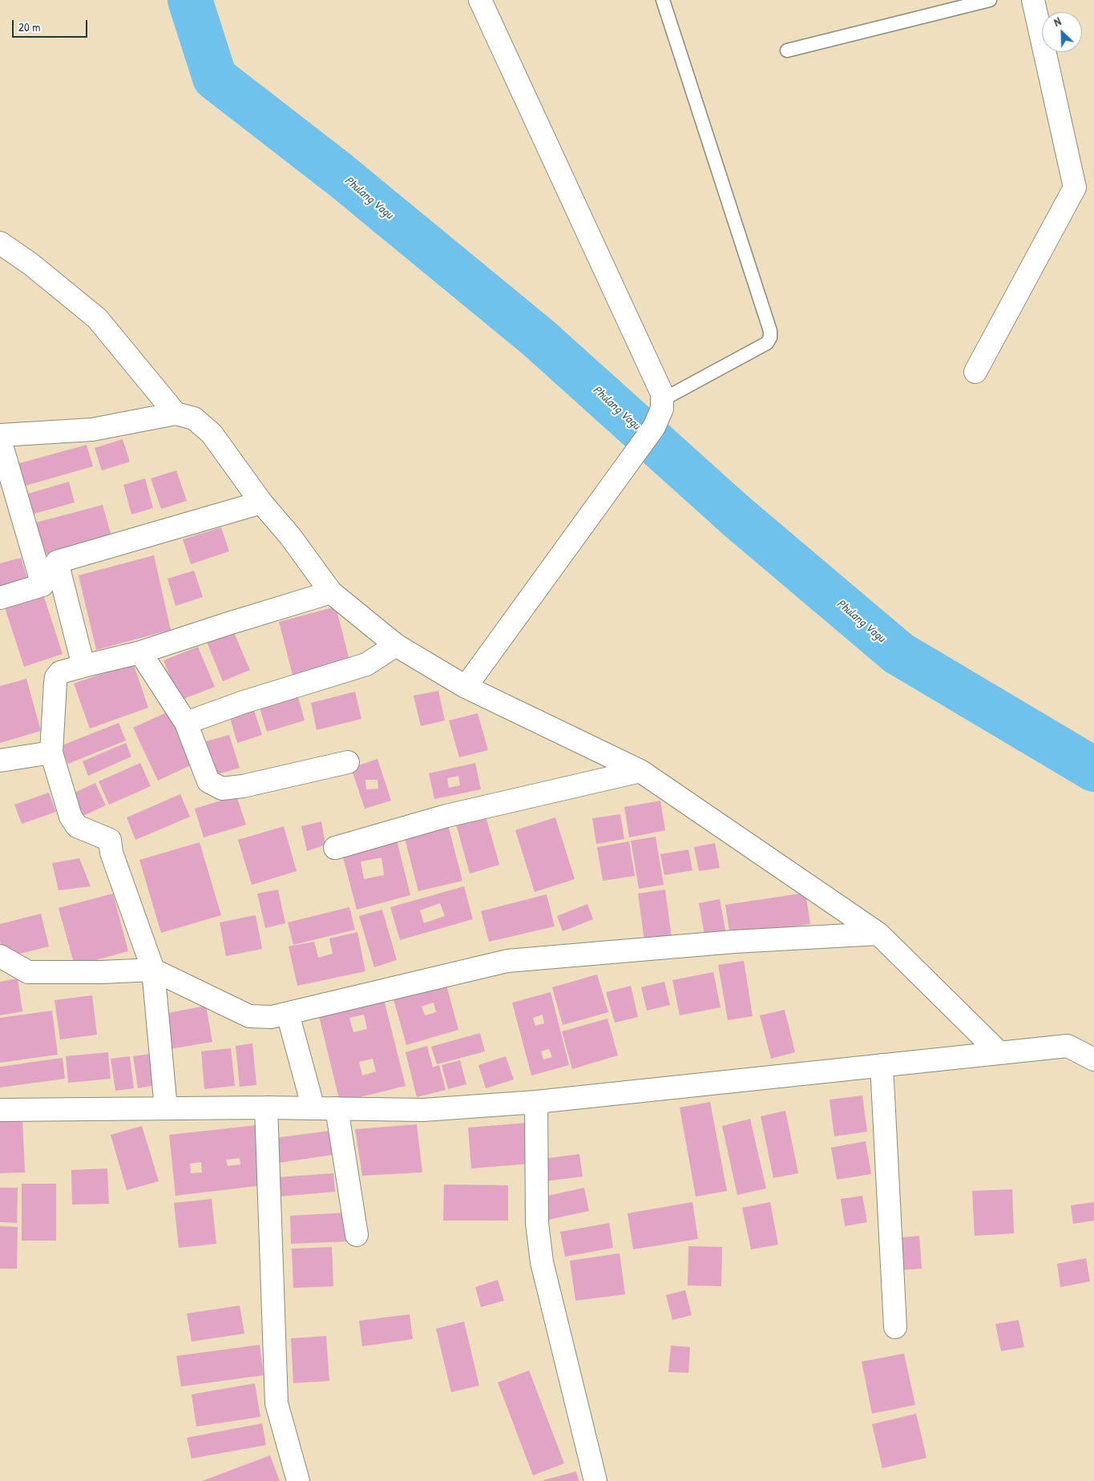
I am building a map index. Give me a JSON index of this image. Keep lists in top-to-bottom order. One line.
{"water":["Phulang Vagu"],"scale_bar":"20 m","north":"top left"}
